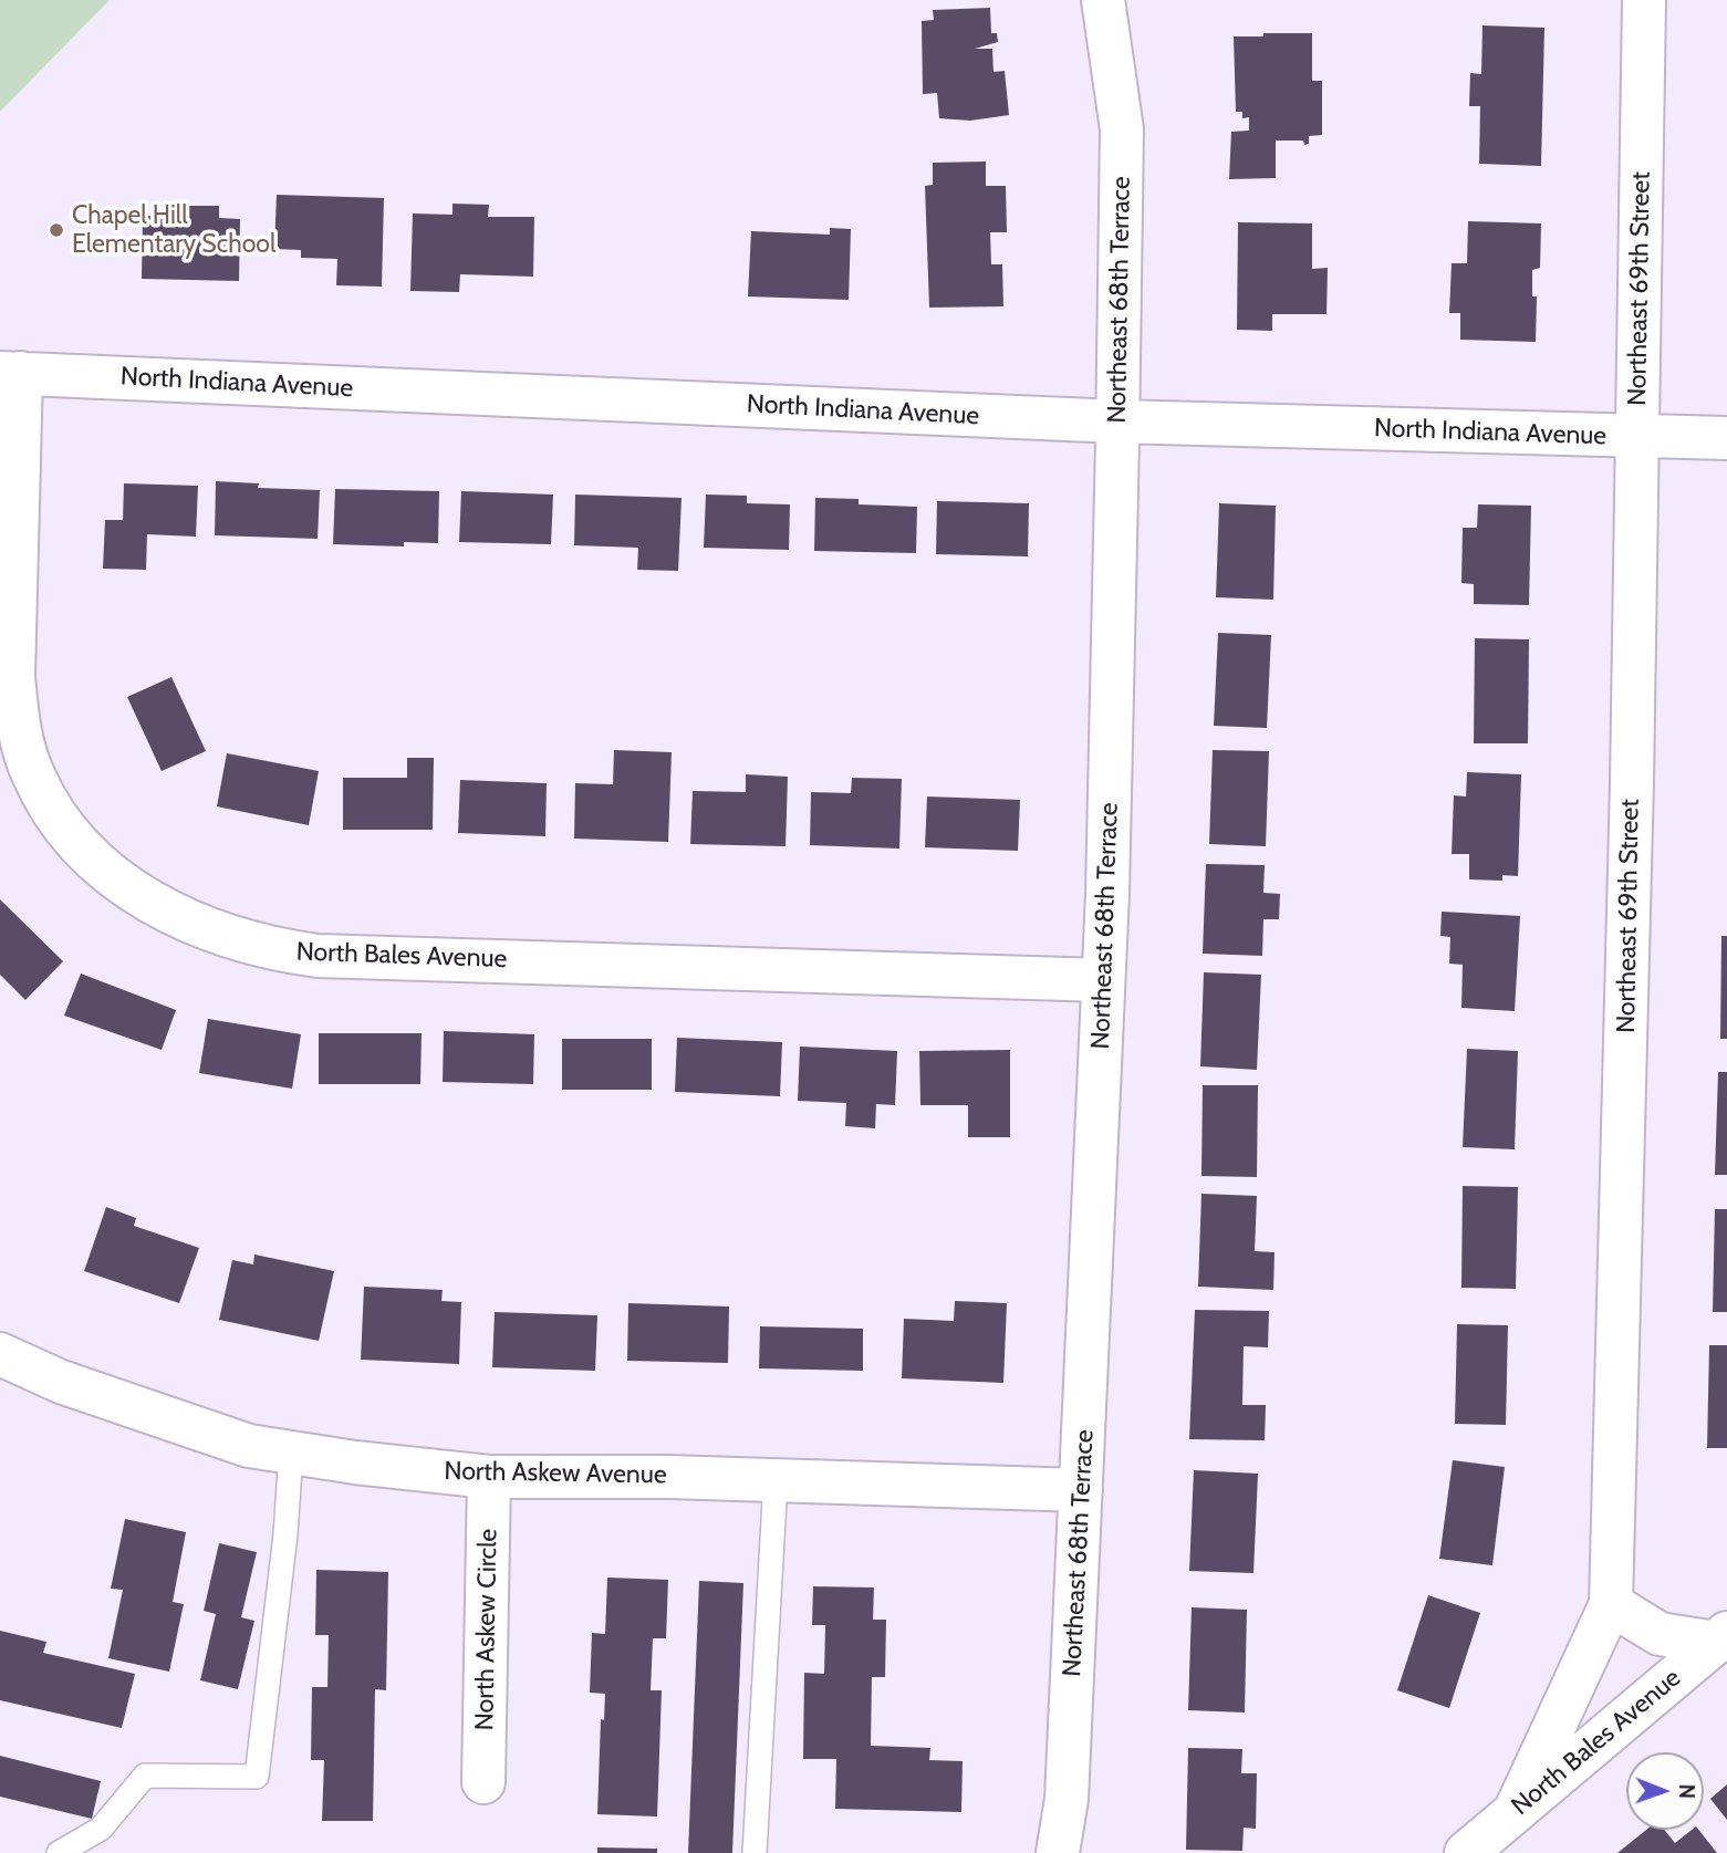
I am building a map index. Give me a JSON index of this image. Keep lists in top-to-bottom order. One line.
{"streets":{"street":["Northeast 69th Street","Northeast 68th Terrace","North Indiana Avenue","North Bales Avenue","North Askew Avenue","North Askew Circle"]},"crossings":[["Northeast 69th Street","North Indiana Avenue"],["Northeast 69th Street","North Bales Avenue"],["Northeast 68th Terrace","North Indiana Avenue"],["Northeast 68th Terrace","North Bales Avenue"],["Northeast 68th Terrace","North Askew Avenue"],["North Indiana Avenue","North Bales Avenue"],["North Askew Avenue","North Askew Circle"]],"places":["Chapel Hill Elementary School"],"north":"right"}
